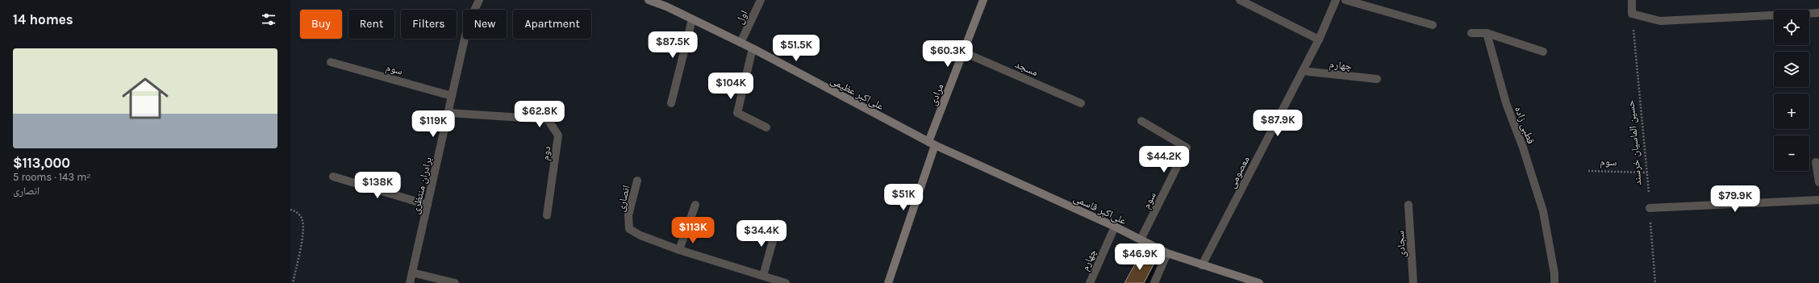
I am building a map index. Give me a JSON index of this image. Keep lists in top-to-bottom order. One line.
{"streets":{"street":["اول","چهارم","مسجد","سوم","علی‌اکبر عظیمی","مرادی","قطبی زاده","دوم","معصومی","برادران منتظری","انصاری","علی‌اکبر قاسمی","سجادی"],"path":["حسین الماسیان خرسند"]},"crossings":[["اول","علی‌اکبر عظیمی"],["چهارم","معصومی"],["چهارم","علی‌اکبر قاسمی"],["مسجد","مرادی"],["سوم","حسین الماسیان خرسند"],["سوم","برادران منتظری"],["سوم","علی‌اکبر قاسمی"],["علی‌اکبر عظیمی","مرادی"],["علی‌اکبر عظیمی","علی‌اکبر قاسمی"],["مرادی","علی‌اکبر قاسمی"],["دوم","برادران منتظری"],["معصومی","علی‌اکبر قاسمی"]],"page":{"heading":"14 homes","map_buttons":["+","−"],"chip":["Buy","Rent","Filters","New","Apartment"],"price":["$87.5K","$51.5K","$60.3K","$104K","$62.8K","$87.9K","$119K","$44.2K","$138K","$51K","$79.9K","$113K","$34.4K","$46.9K"],"list":[{"name":"$113,000","note":"5 rooms · 143 m² · انصاری"}]}}
